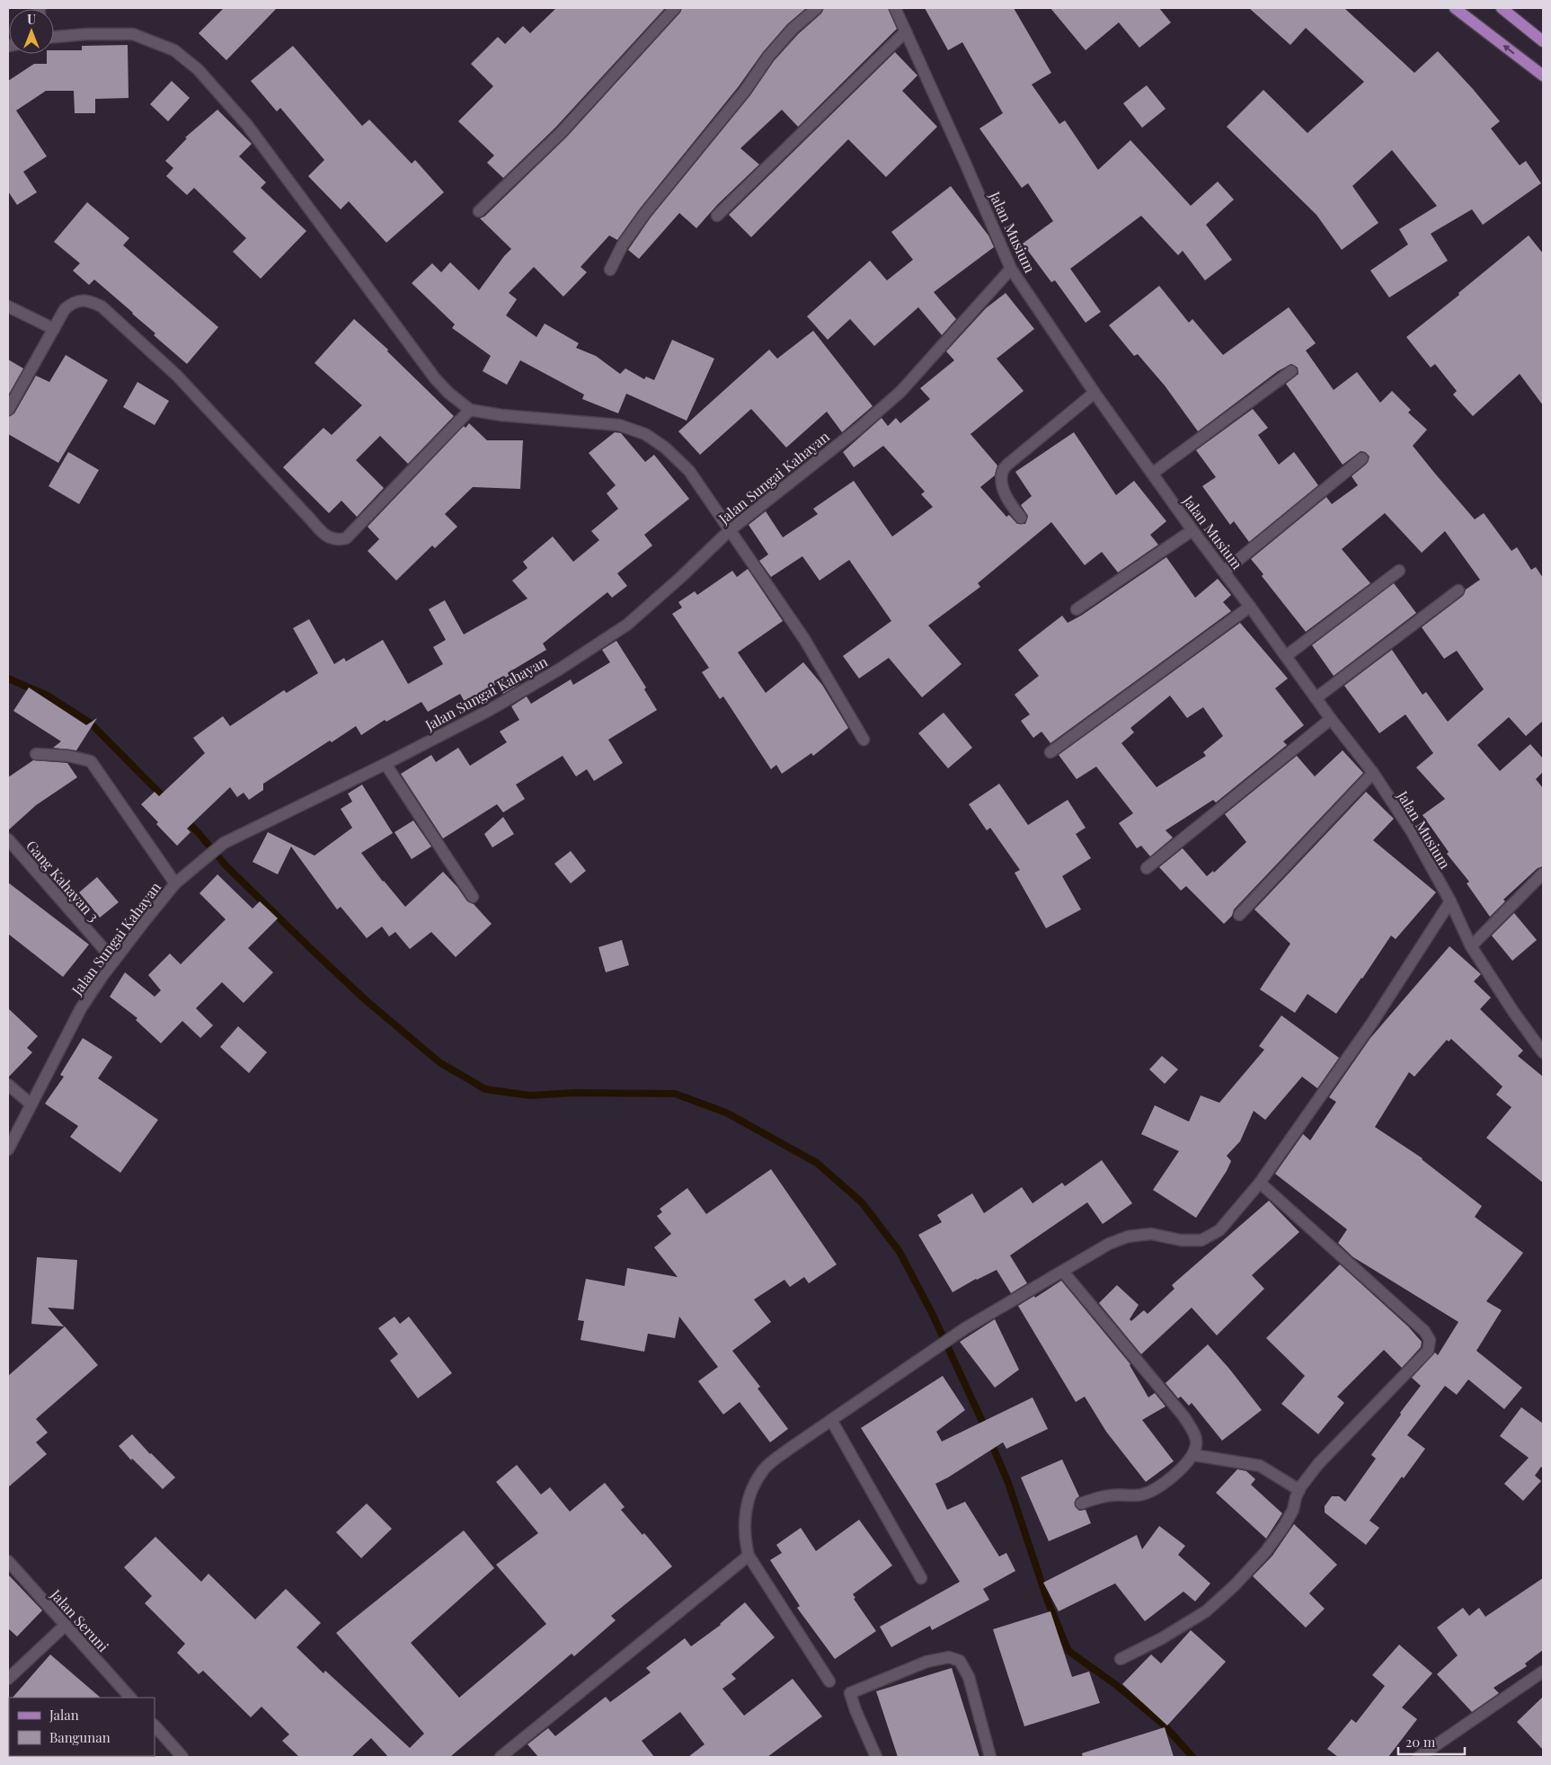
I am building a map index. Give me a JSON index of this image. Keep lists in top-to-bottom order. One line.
{"streets":{"street":["Jalan Musium","Jalan Sungai Kahayan","Gang Kahayan 3","Jalan Seruni"]},"crossings":[["Jalan Musium","Jalan Sungai Kahayan"],["Jalan Sungai Kahayan","Gang Kahayan 3"]],"legend":["Jalan","Bangunan"],"scale_bar":"20 m","north":"top"}
